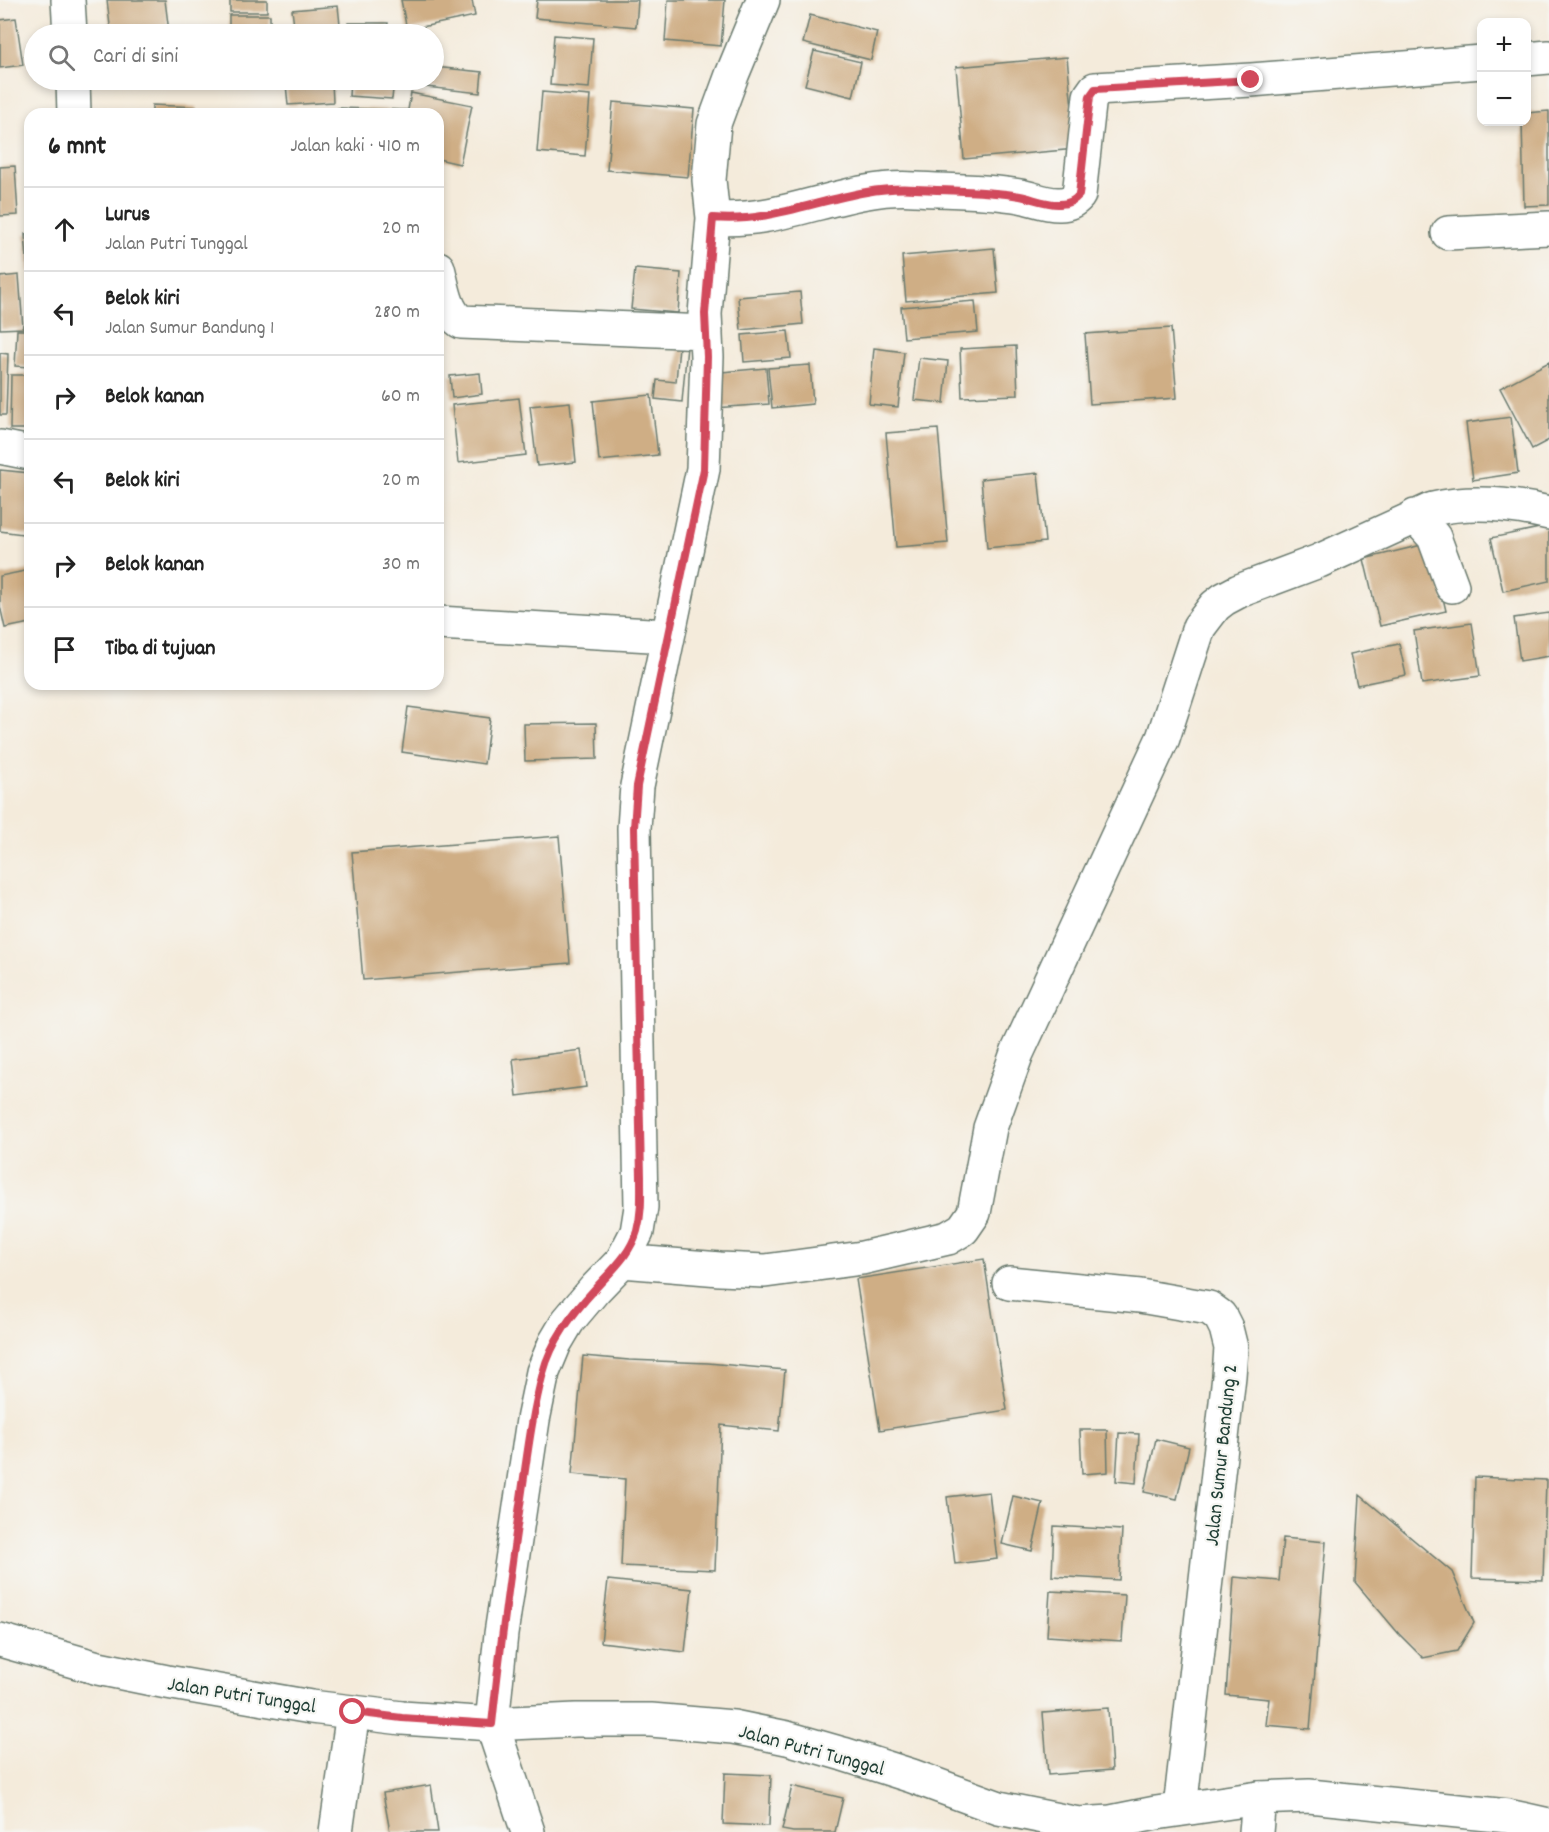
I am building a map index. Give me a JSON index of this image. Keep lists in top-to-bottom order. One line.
{"streets":{"street":["Jalan Sumur Bandung 2","Jalan Putri Tunggal"]},"crossings":[["Jalan Sumur Bandung 2","Jalan Putri Tunggal"]],"page":{"map_buttons":["+","−"],"search":"Cari di sini","heading":["6 mnt","Jalan kaki · 410 m"],"list":[["Lurus","Jalan Putri Tunggal","20 m"],["Belok kiri","Jalan Sumur Bandung 1","280 m"],["Belok kanan","60 m"],["Belok kiri","20 m"],["Belok kanan","30 m"],"Tiba di tujuan"]}}
